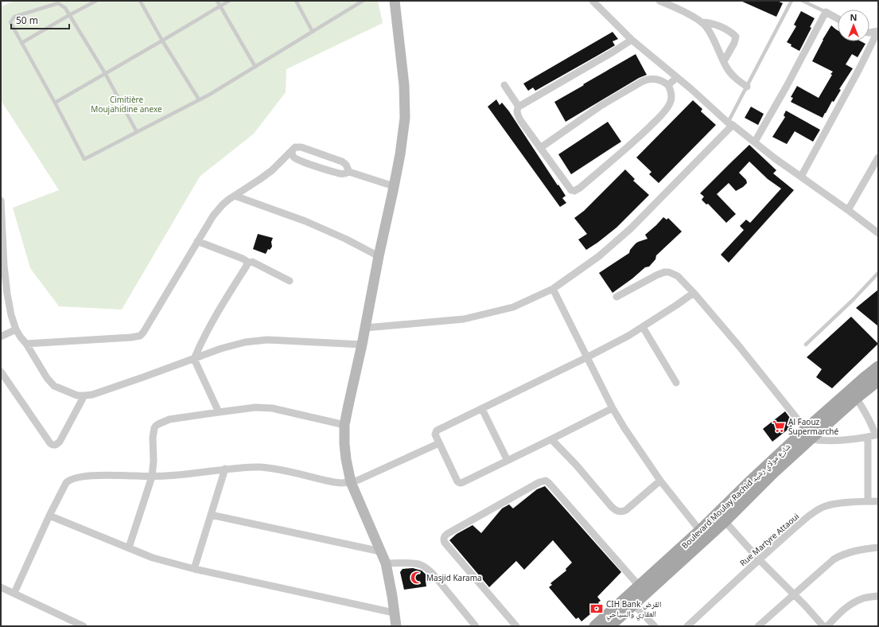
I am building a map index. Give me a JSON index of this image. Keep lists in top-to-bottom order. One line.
{"streets":{"main road":["Boulevard Moulay Rachid شارع مولاي رشيد"],"street":["Rue Martyre Attaoui"]},"parks":["Cimitière Moujahidine anexe"],"places":{"supermarket":["Al Faouz Supermarché"],"mosque":["Masjid Karama"],"bank":["CIH Bank القرض العقاري والسياحي"]},"scale_bar":"50 m","north":"top"}
